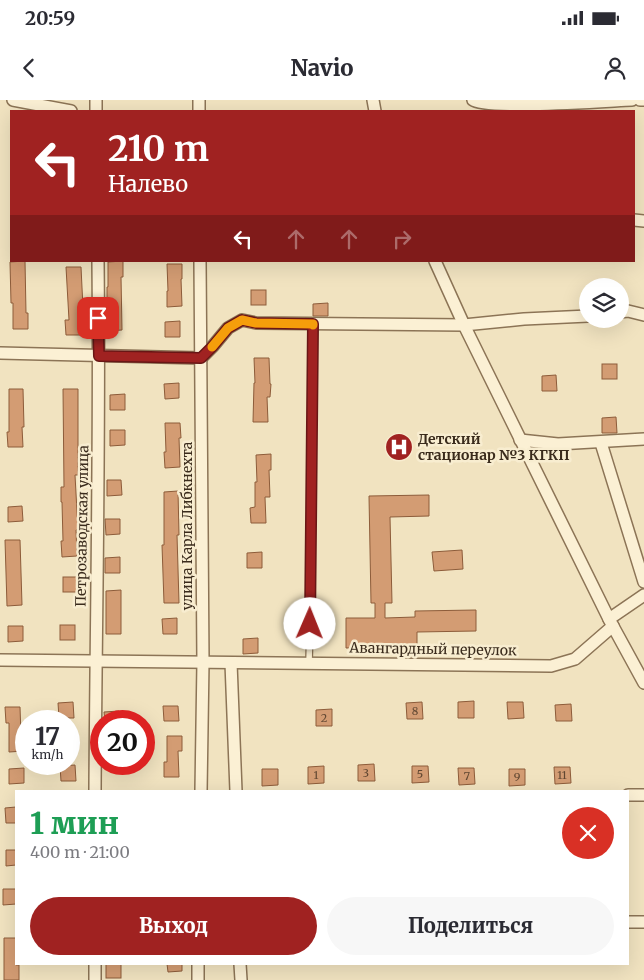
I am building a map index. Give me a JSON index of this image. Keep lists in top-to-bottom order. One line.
{"streets":{"street":["Петрозаводская улица","улица Карла Либкнехта","Авангардный переулок"]},"crossings":[["Петрозаводская улица","Авангардный переулок"],["улица Карла Либкнехта","Авангардный переулок"]],"places":{"hospital":["Детский стационар №3 КГКП"]},"house_numbers":["8","2","3","5","1","11","7","9"],"page":{"status":"20:59","header":"Navio","turn":["210 m","Налево"],"speed":"17 km/h","limit":"20","heading":["1 мин","400 m · 21:00"],"buttons":["Выход","Поделиться"]}}
